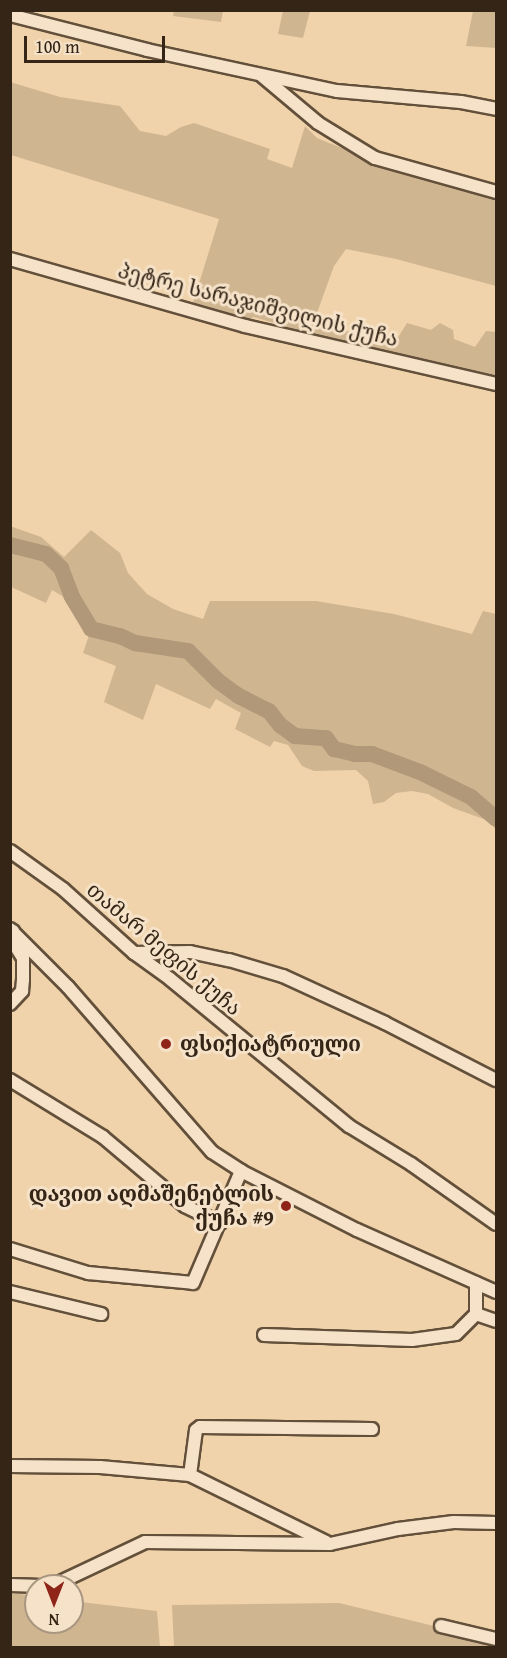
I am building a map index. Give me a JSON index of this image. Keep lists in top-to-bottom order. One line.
{"streets":{"street":["პეტრე სარაჯიშვილის ქუჩა","თამარ მეფის ქუჩა"]},"places":["ფსიქიატრიული","დავით აღმაშენებლის ქუჩა #9"],"scale_bar":"100 m","north":"bottom"}
